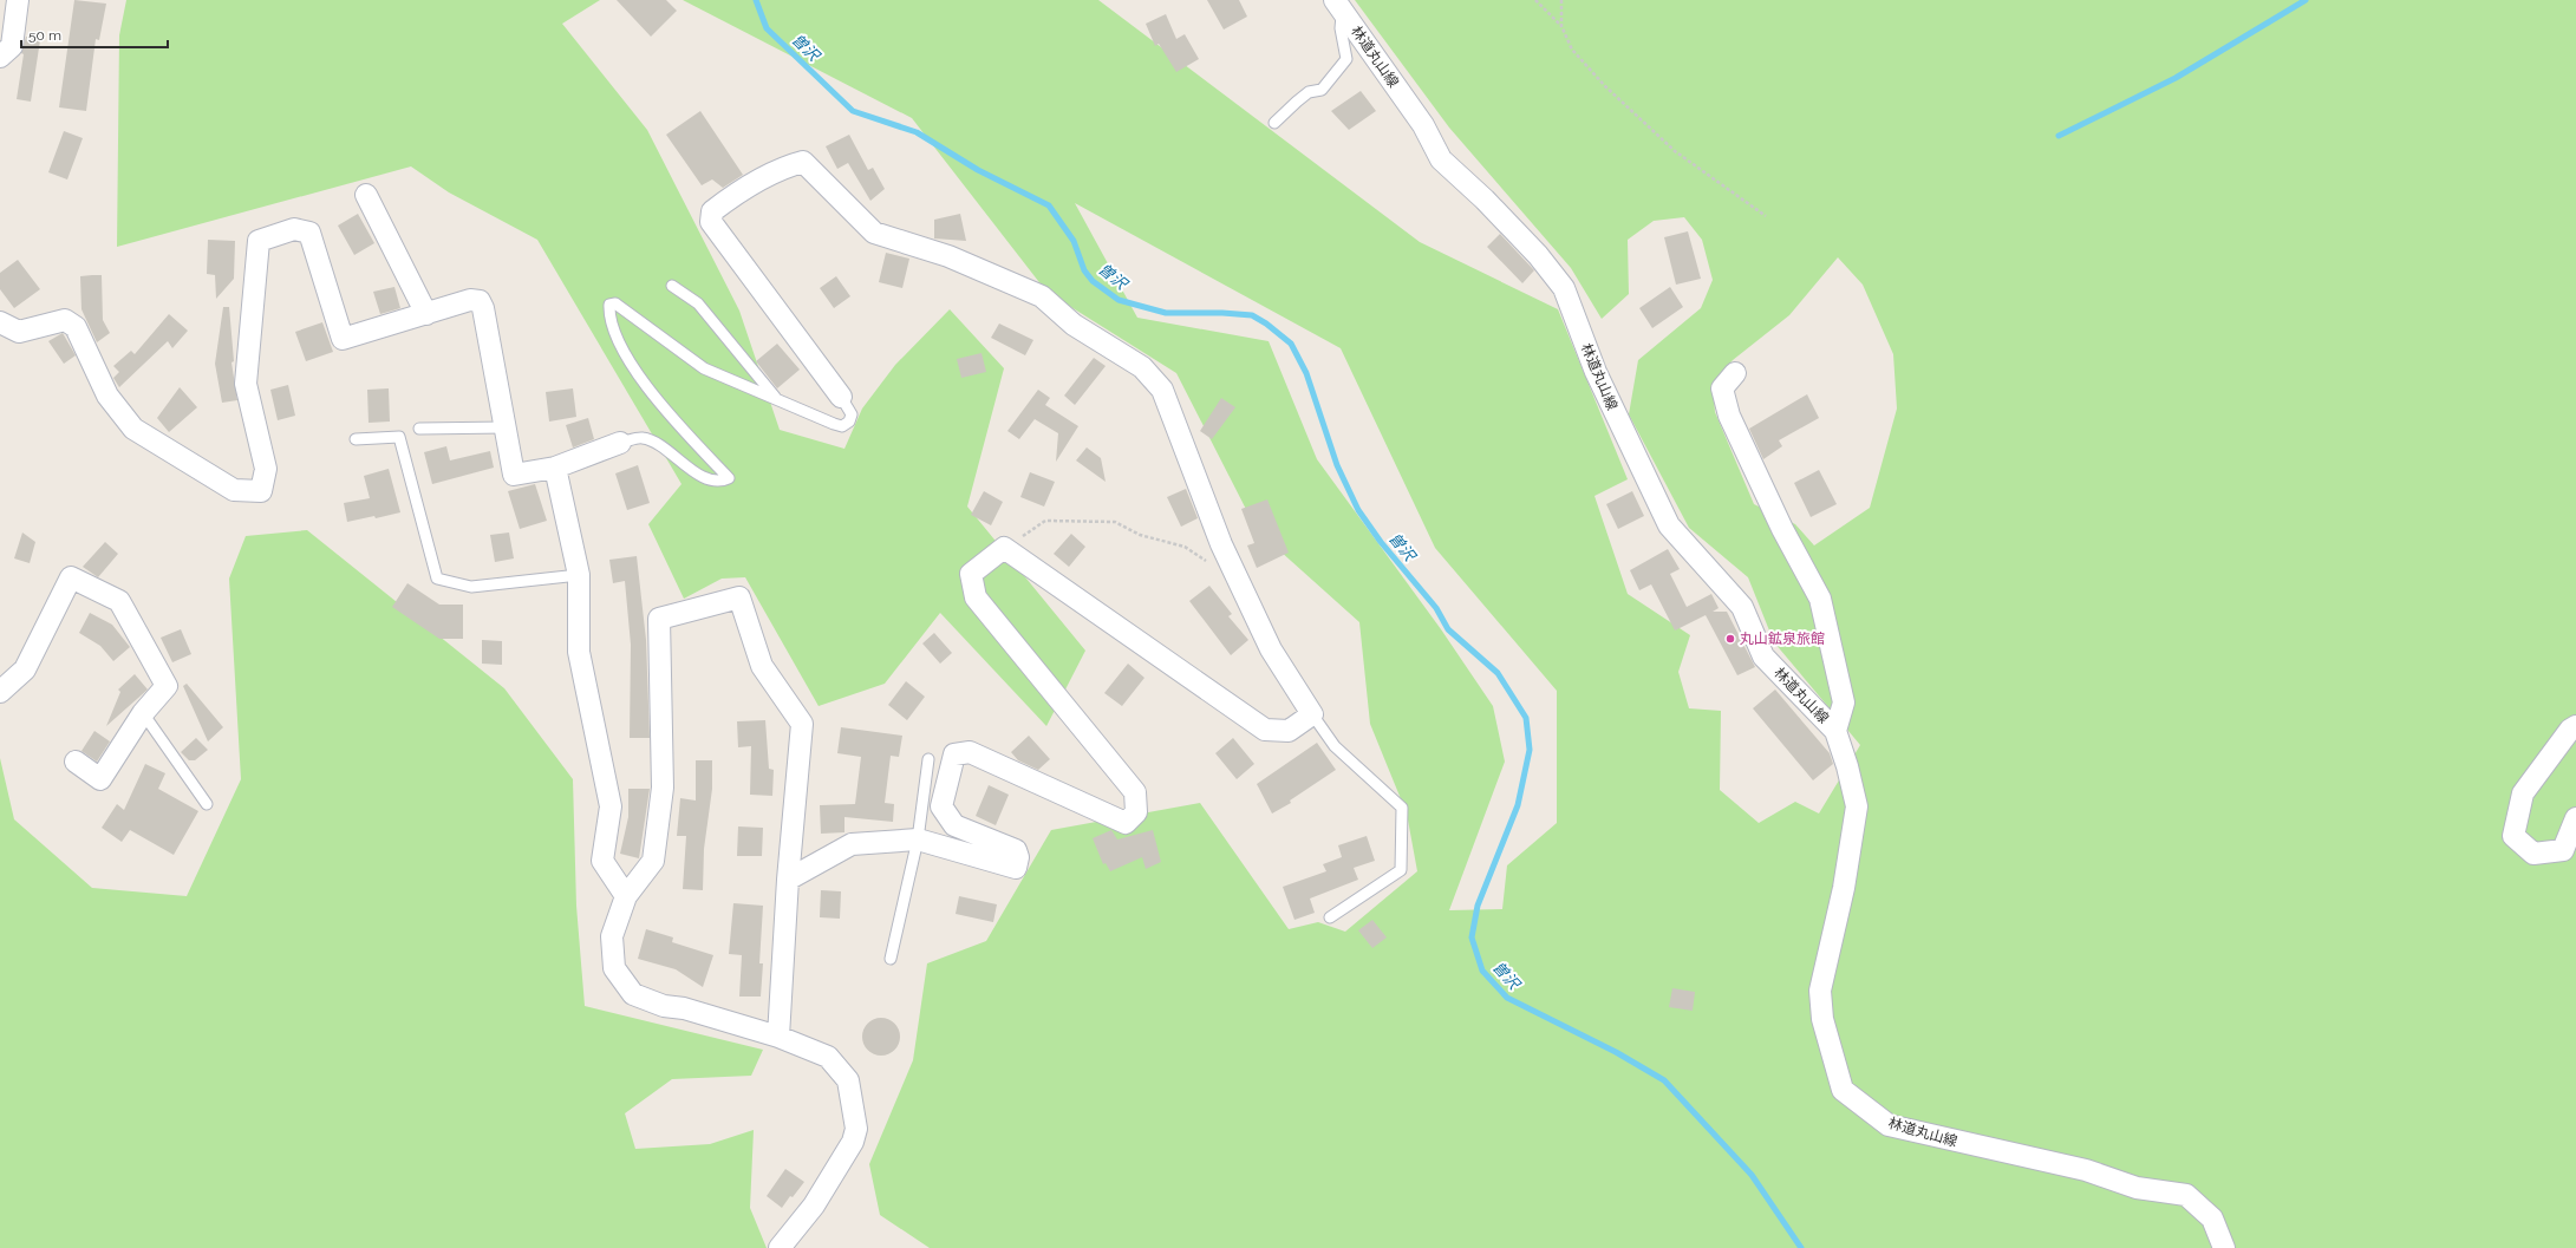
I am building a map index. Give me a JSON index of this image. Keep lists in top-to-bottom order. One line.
{"streets":{"street":["林道丸山線"]},"water":["曽沢"],"places":["丸山鉱泉旅館"],"scale_bar":"50 m"}
